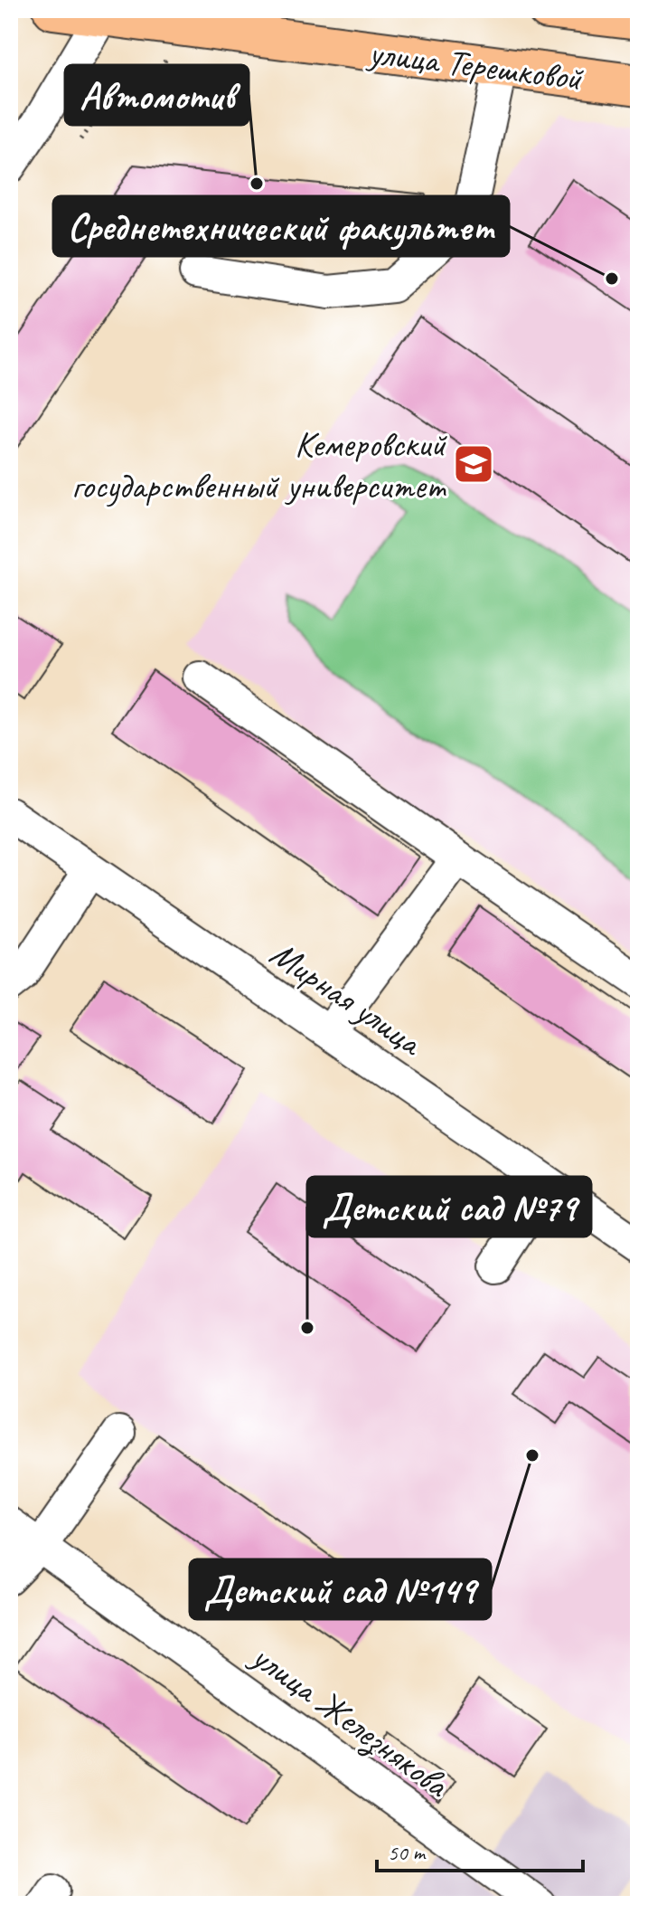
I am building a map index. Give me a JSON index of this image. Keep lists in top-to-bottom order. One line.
{"streets":{"main road":["улица Терешковой"],"street":["Мирная улица","улица Железнякова"]},"places":{"other":["Автомотив","Среднетехнический факультет","Детский сад №79","Детский сад №149"],"school or university":["Кемеровский государственный университет"]},"scale_bar":"50 m"}
